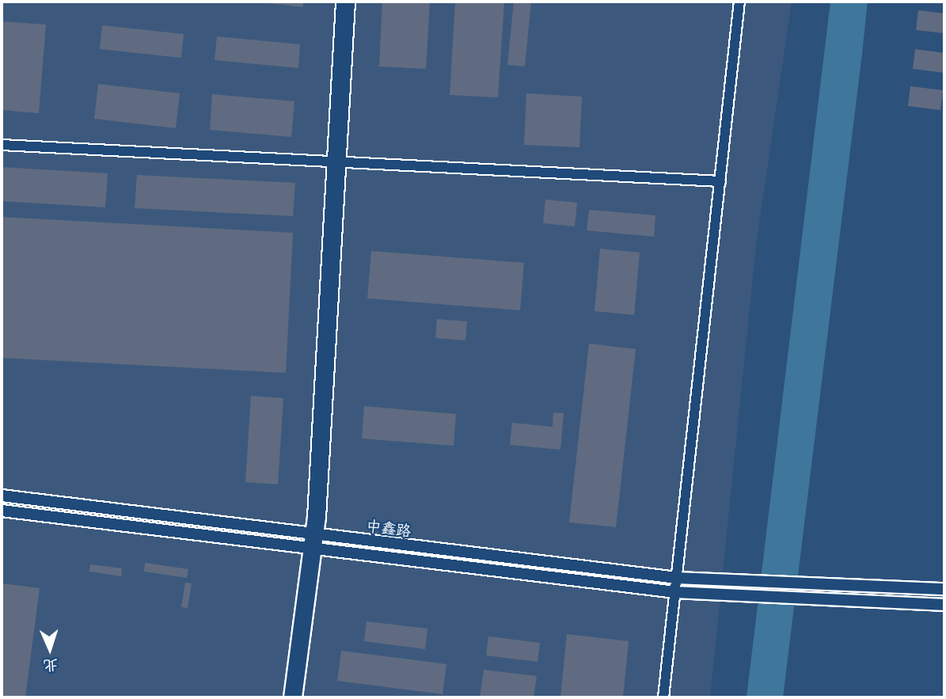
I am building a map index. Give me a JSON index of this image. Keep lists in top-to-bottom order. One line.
{"streets":{"main road":["中鑫路"]},"north":"bottom"}
